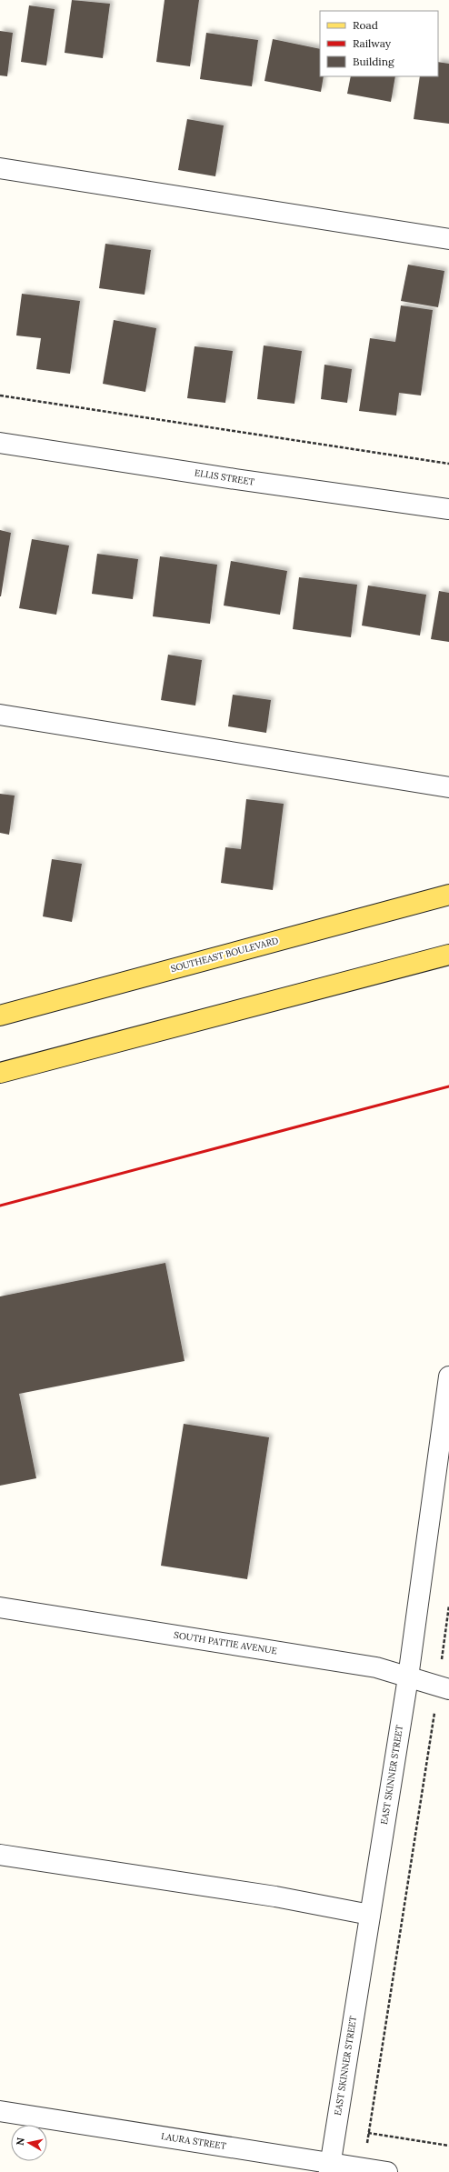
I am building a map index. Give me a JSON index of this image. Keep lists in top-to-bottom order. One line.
{"streets":{"main road":["SOUTHEAST BOULEVARD"],"street":["ELLIS STREET","SOUTH PATTIE AVENUE","EAST SKINNER STREET","LAURA STREET"]},"crossings":[["SOUTH PATTIE AVENUE","EAST SKINNER STREET"],["EAST SKINNER STREET","LAURA STREET"]],"legend":["Road","Railway","Building"],"north":"left"}
